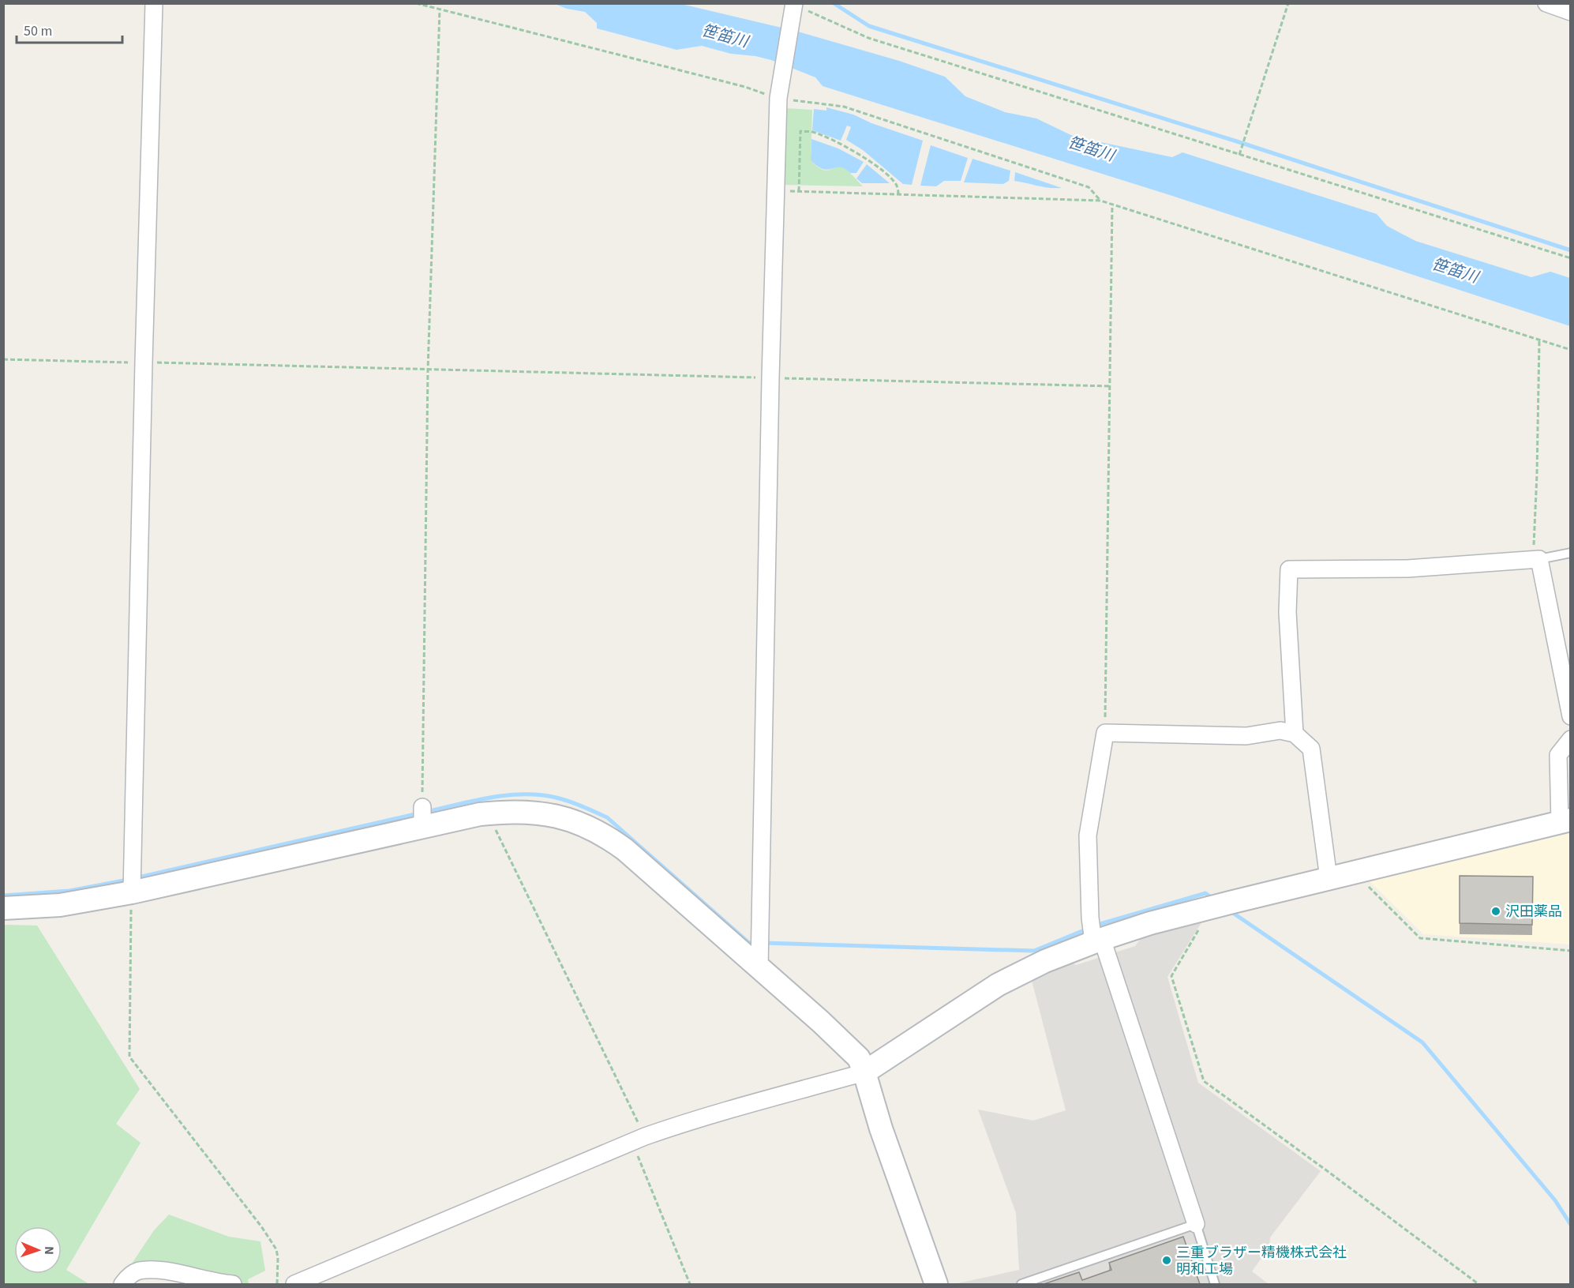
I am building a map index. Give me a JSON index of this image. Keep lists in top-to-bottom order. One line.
{"water":["笹笛川"],"places":["沢田薬品","三重ブラザー精機株式会社 明和工場"],"scale_bar":"50 m","north":"right"}
